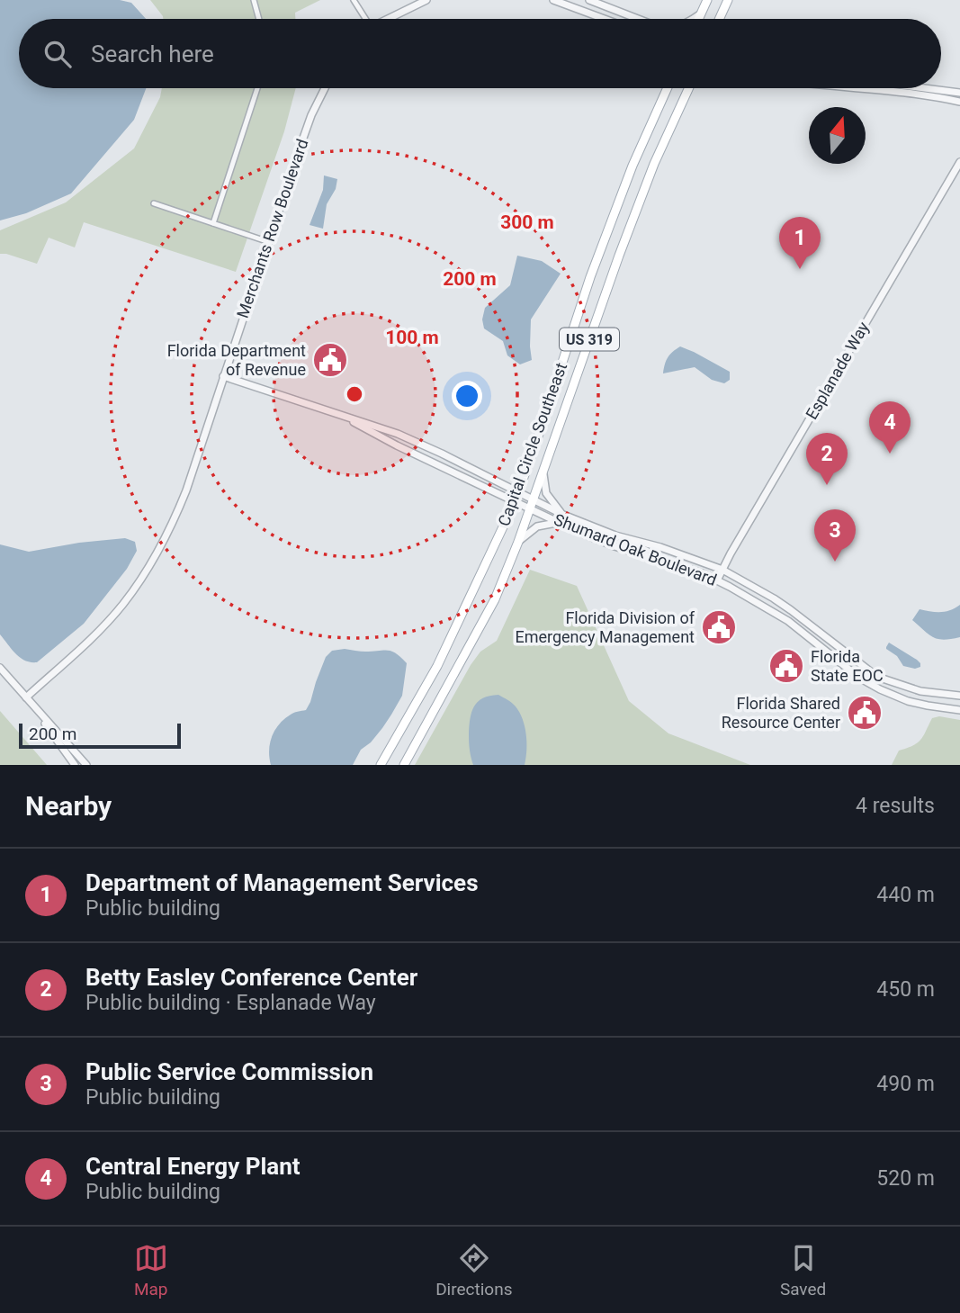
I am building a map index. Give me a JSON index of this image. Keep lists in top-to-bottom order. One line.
{"streets":{"main road":["US 319","Capital Circle Southeast"],"street":["Merchants Row Boulevard","Esplanade Way","Shumard Oak Boulevard"]},"crossings":[["Merchants Row Boulevard","Shumard Oak Boulevard"],["Esplanade Way","Shumard Oak Boulevard"],["Capital Circle Southeast","Shumard Oak Boulevard"]],"places":{"public building":["Florida Department of Revenue","Florida Division of Emergency Management","Florida State EOC","Florida Shared Resource Center"]},"scale_bar":"200 m","north":"top","page":{"search":"Search here","pins":["1","4","2","3"],"scale":"200 m","heading":["Nearby","4 results"],"list":[{"mark":"1","name":"Department of Management Services","note":"Public building","value":"440 m"},{"mark":"2","name":"Betty Easley Conference Center","note":"Public building · Esplanade Way","value":"450 m"},{"mark":"3","name":"Public Service Commission","note":"Public building","value":"490 m"},{"mark":"4","name":"Central Energy Plant","note":"Public building","value":"520 m"}],"nav":["Map","Directions","Saved"]},"rings":["300 m","200 m","100 m"]}
